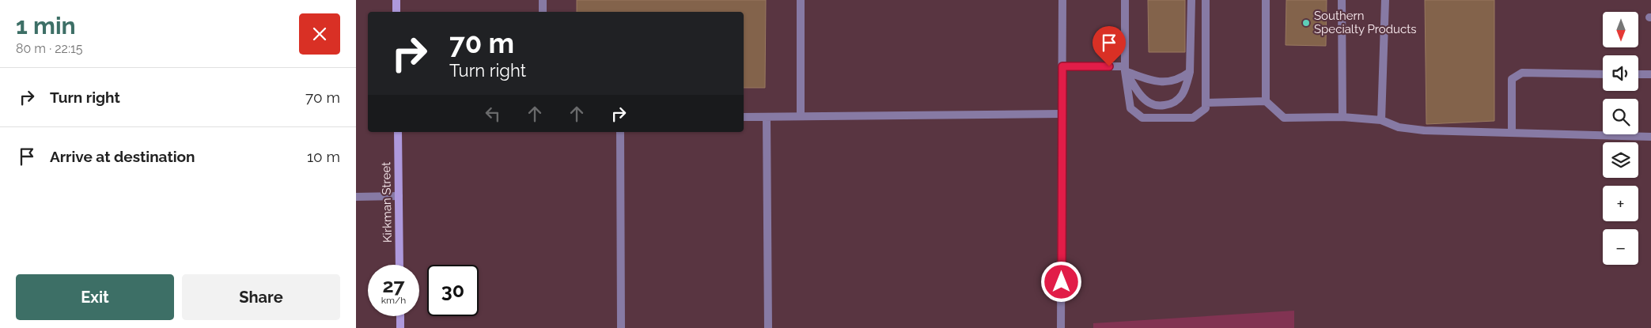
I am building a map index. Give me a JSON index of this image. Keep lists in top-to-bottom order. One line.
{"streets":{"street":["Kirkman Street"]},"places":["Southern Specialty Products"],"north":"bottom","page":{"heading":["1 min","80 m · 22:15"],"map_buttons":["+","−"],"turn":["70 m","Turn right"],"list":[{"name":"Turn right","value":"70 m"},{"name":"Arrive at destination","value":"10 m"}],"speed":"27 km/h","limit":"30","buttons":["Exit","Share"]}}
